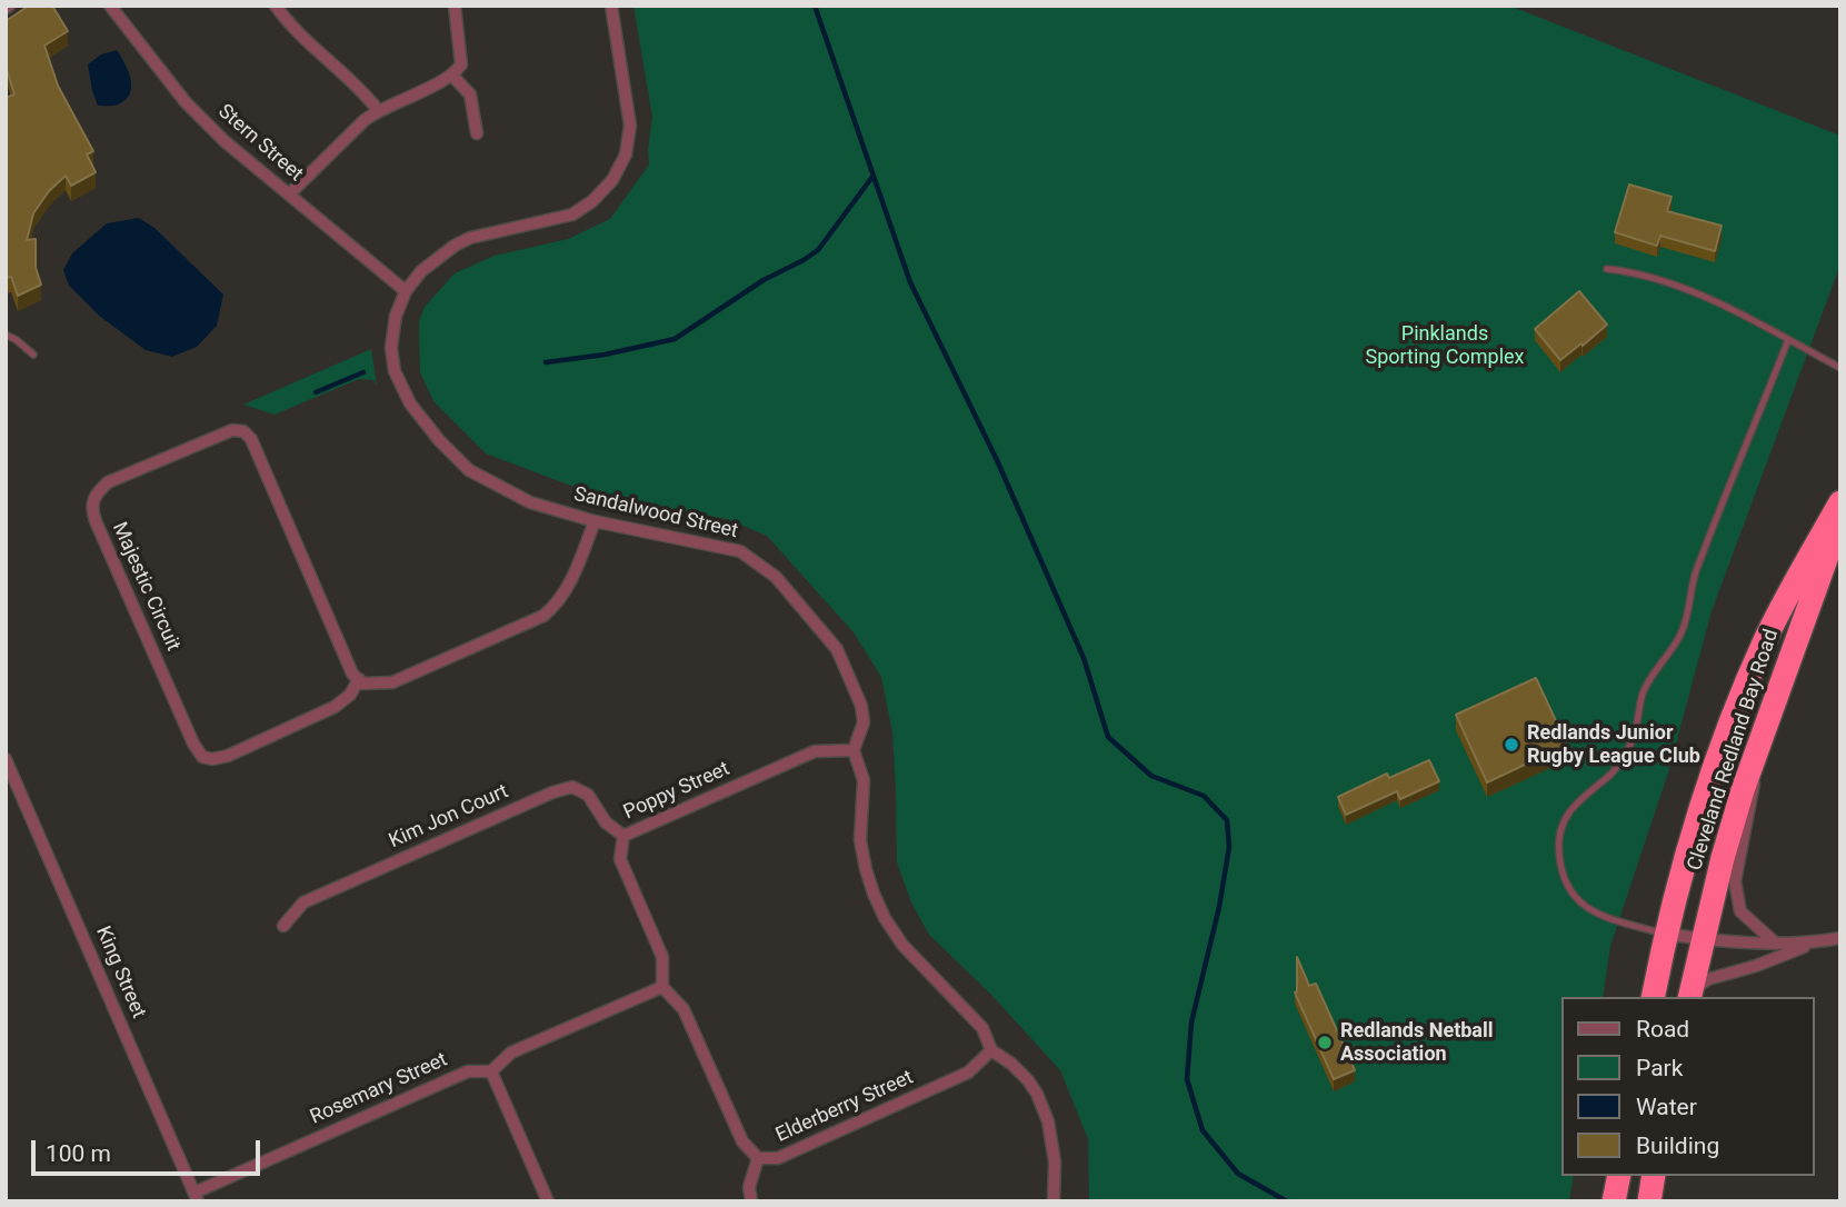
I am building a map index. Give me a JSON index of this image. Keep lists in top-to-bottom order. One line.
{"streets":{"highway":["Cleveland Redland Bay Road"],"street":["Stern Street","Sandalwood Street","Majestic Circuit","Poppy Street","Kim Jon Court","King Street","Rosemary Street","Elderberry Street"]},"crossings":[["Stern Street","Sandalwood Street"],["Sandalwood Street","Poppy Street"],["Sandalwood Street","Elderberry Street"],["Poppy Street","Kim Jon Court"],["Poppy Street","Rosemary Street"],["Poppy Street","Elderberry Street"],["King Street","Rosemary Street"],["Rosemary Street","Elderberry Street"]],"parks":["Pinklands Sporting Complex"],"places":["Redlands Junior Rugby League Club","Redlands Netball Association"],"legend":["Road","Park","Water","Building"],"scale_bar":"100 m"}
